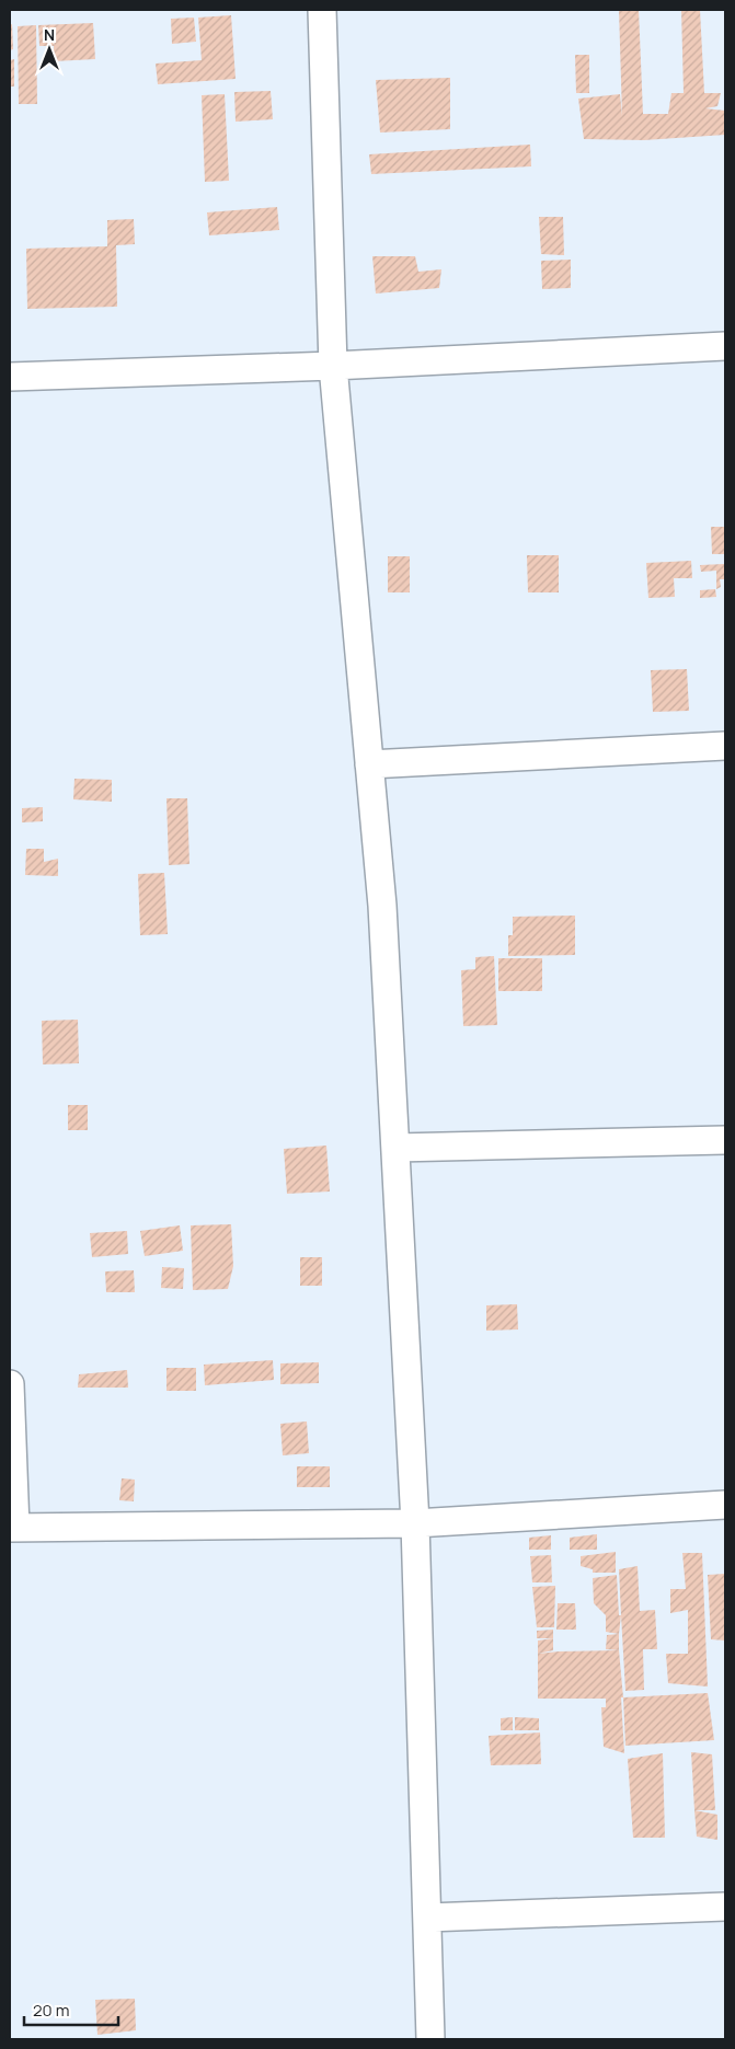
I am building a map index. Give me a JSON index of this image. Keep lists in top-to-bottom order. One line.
{"scale_bar":"20 m","north":"top"}
